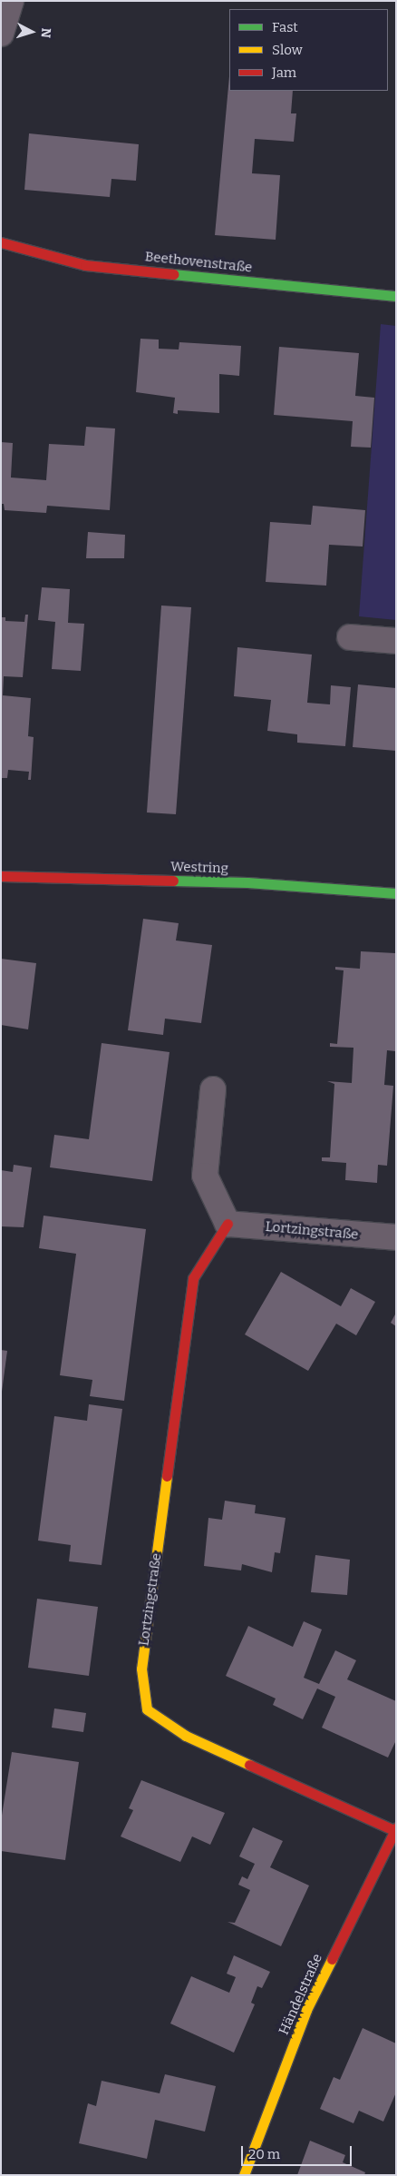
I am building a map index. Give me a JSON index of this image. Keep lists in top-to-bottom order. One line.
{"streets":{"street":["Beethovenstraße","Westring","Lortzingstraße","Händelstraße"]},"crossings":[["Lortzingstraße","Händelstraße"]],"legend":["Fast","Slow","Jam"],"scale_bar":"20 m","north":"right"}
